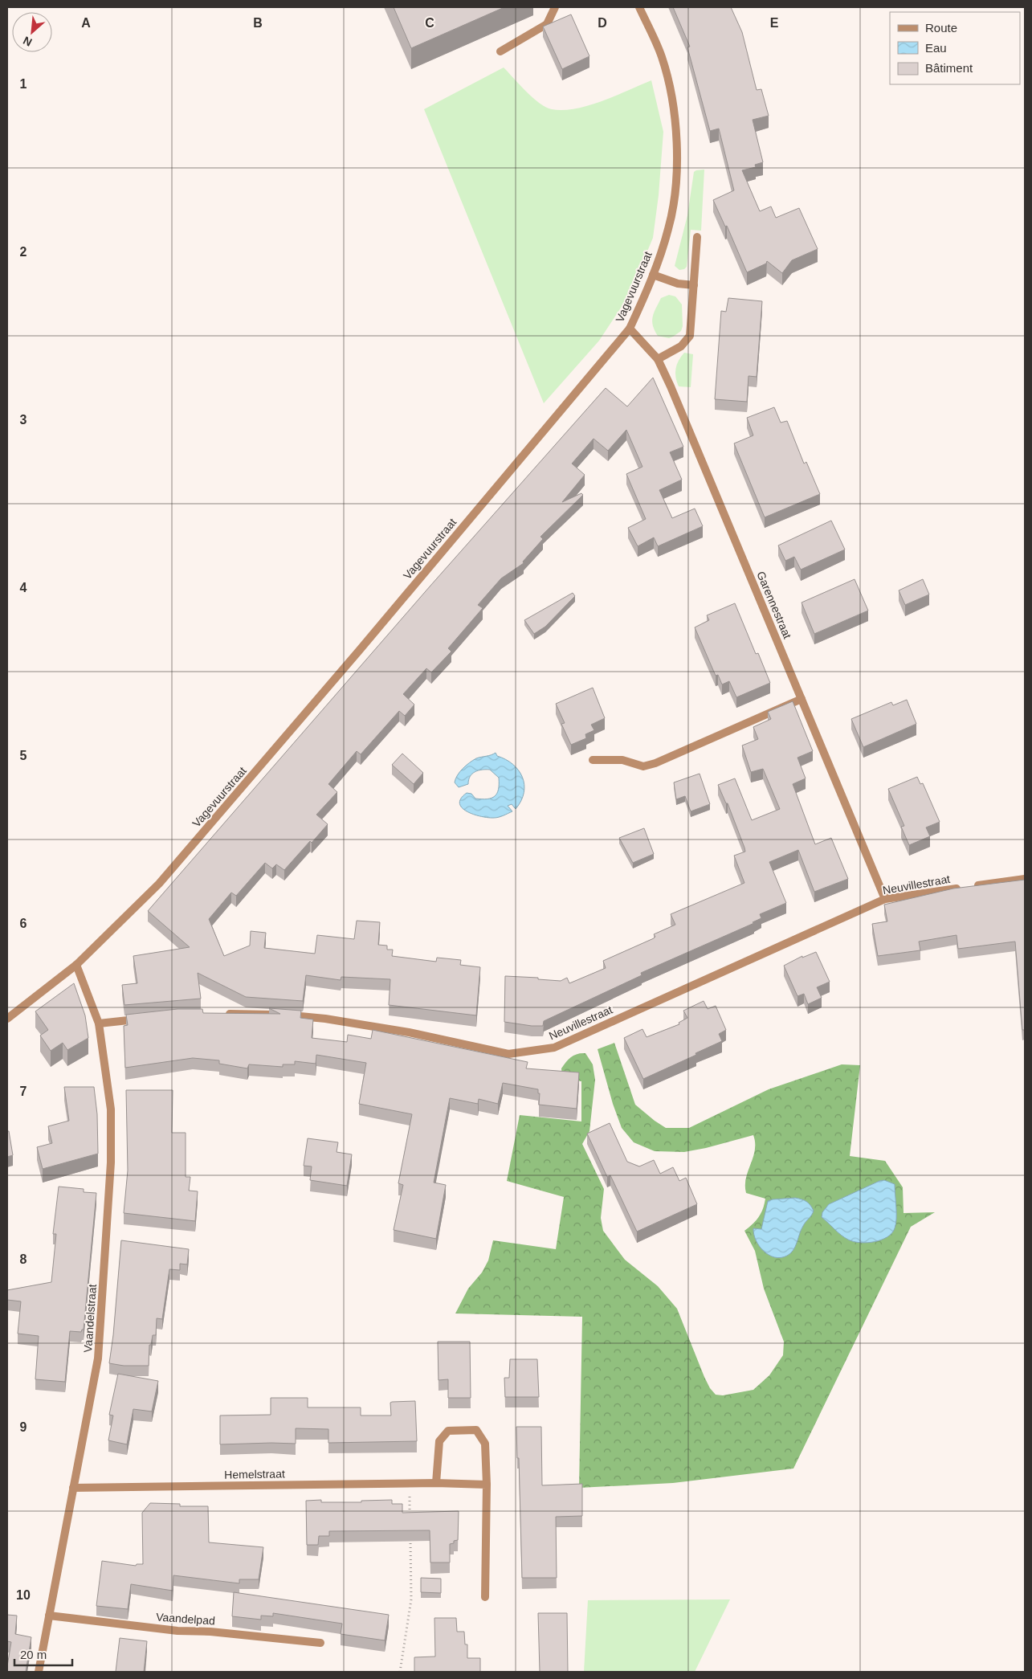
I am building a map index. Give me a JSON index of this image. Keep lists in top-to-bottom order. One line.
{"streets":{"street":["Vagevuurstraat","Garennestraat","Neuvillestraat","Vaandelstraat","Hemelstraat","Vaandelpad"]},"crossings":[["Vagevuurstraat","Garennestraat"],["Vagevuurstraat","Vaandelstraat"],["Garennestraat","Neuvillestraat"],["Vaandelstraat","Hemelstraat"],["Vaandelstraat","Vaandelpad"]],"legend":["Route","Eau","Bâtiment"],"scale_bar":"20 m","north":"bottom left","grid":{"columns":["A","B","C","D","E"],"rows":["1","2","3","4","5","6","7","8","9","10"]}}
